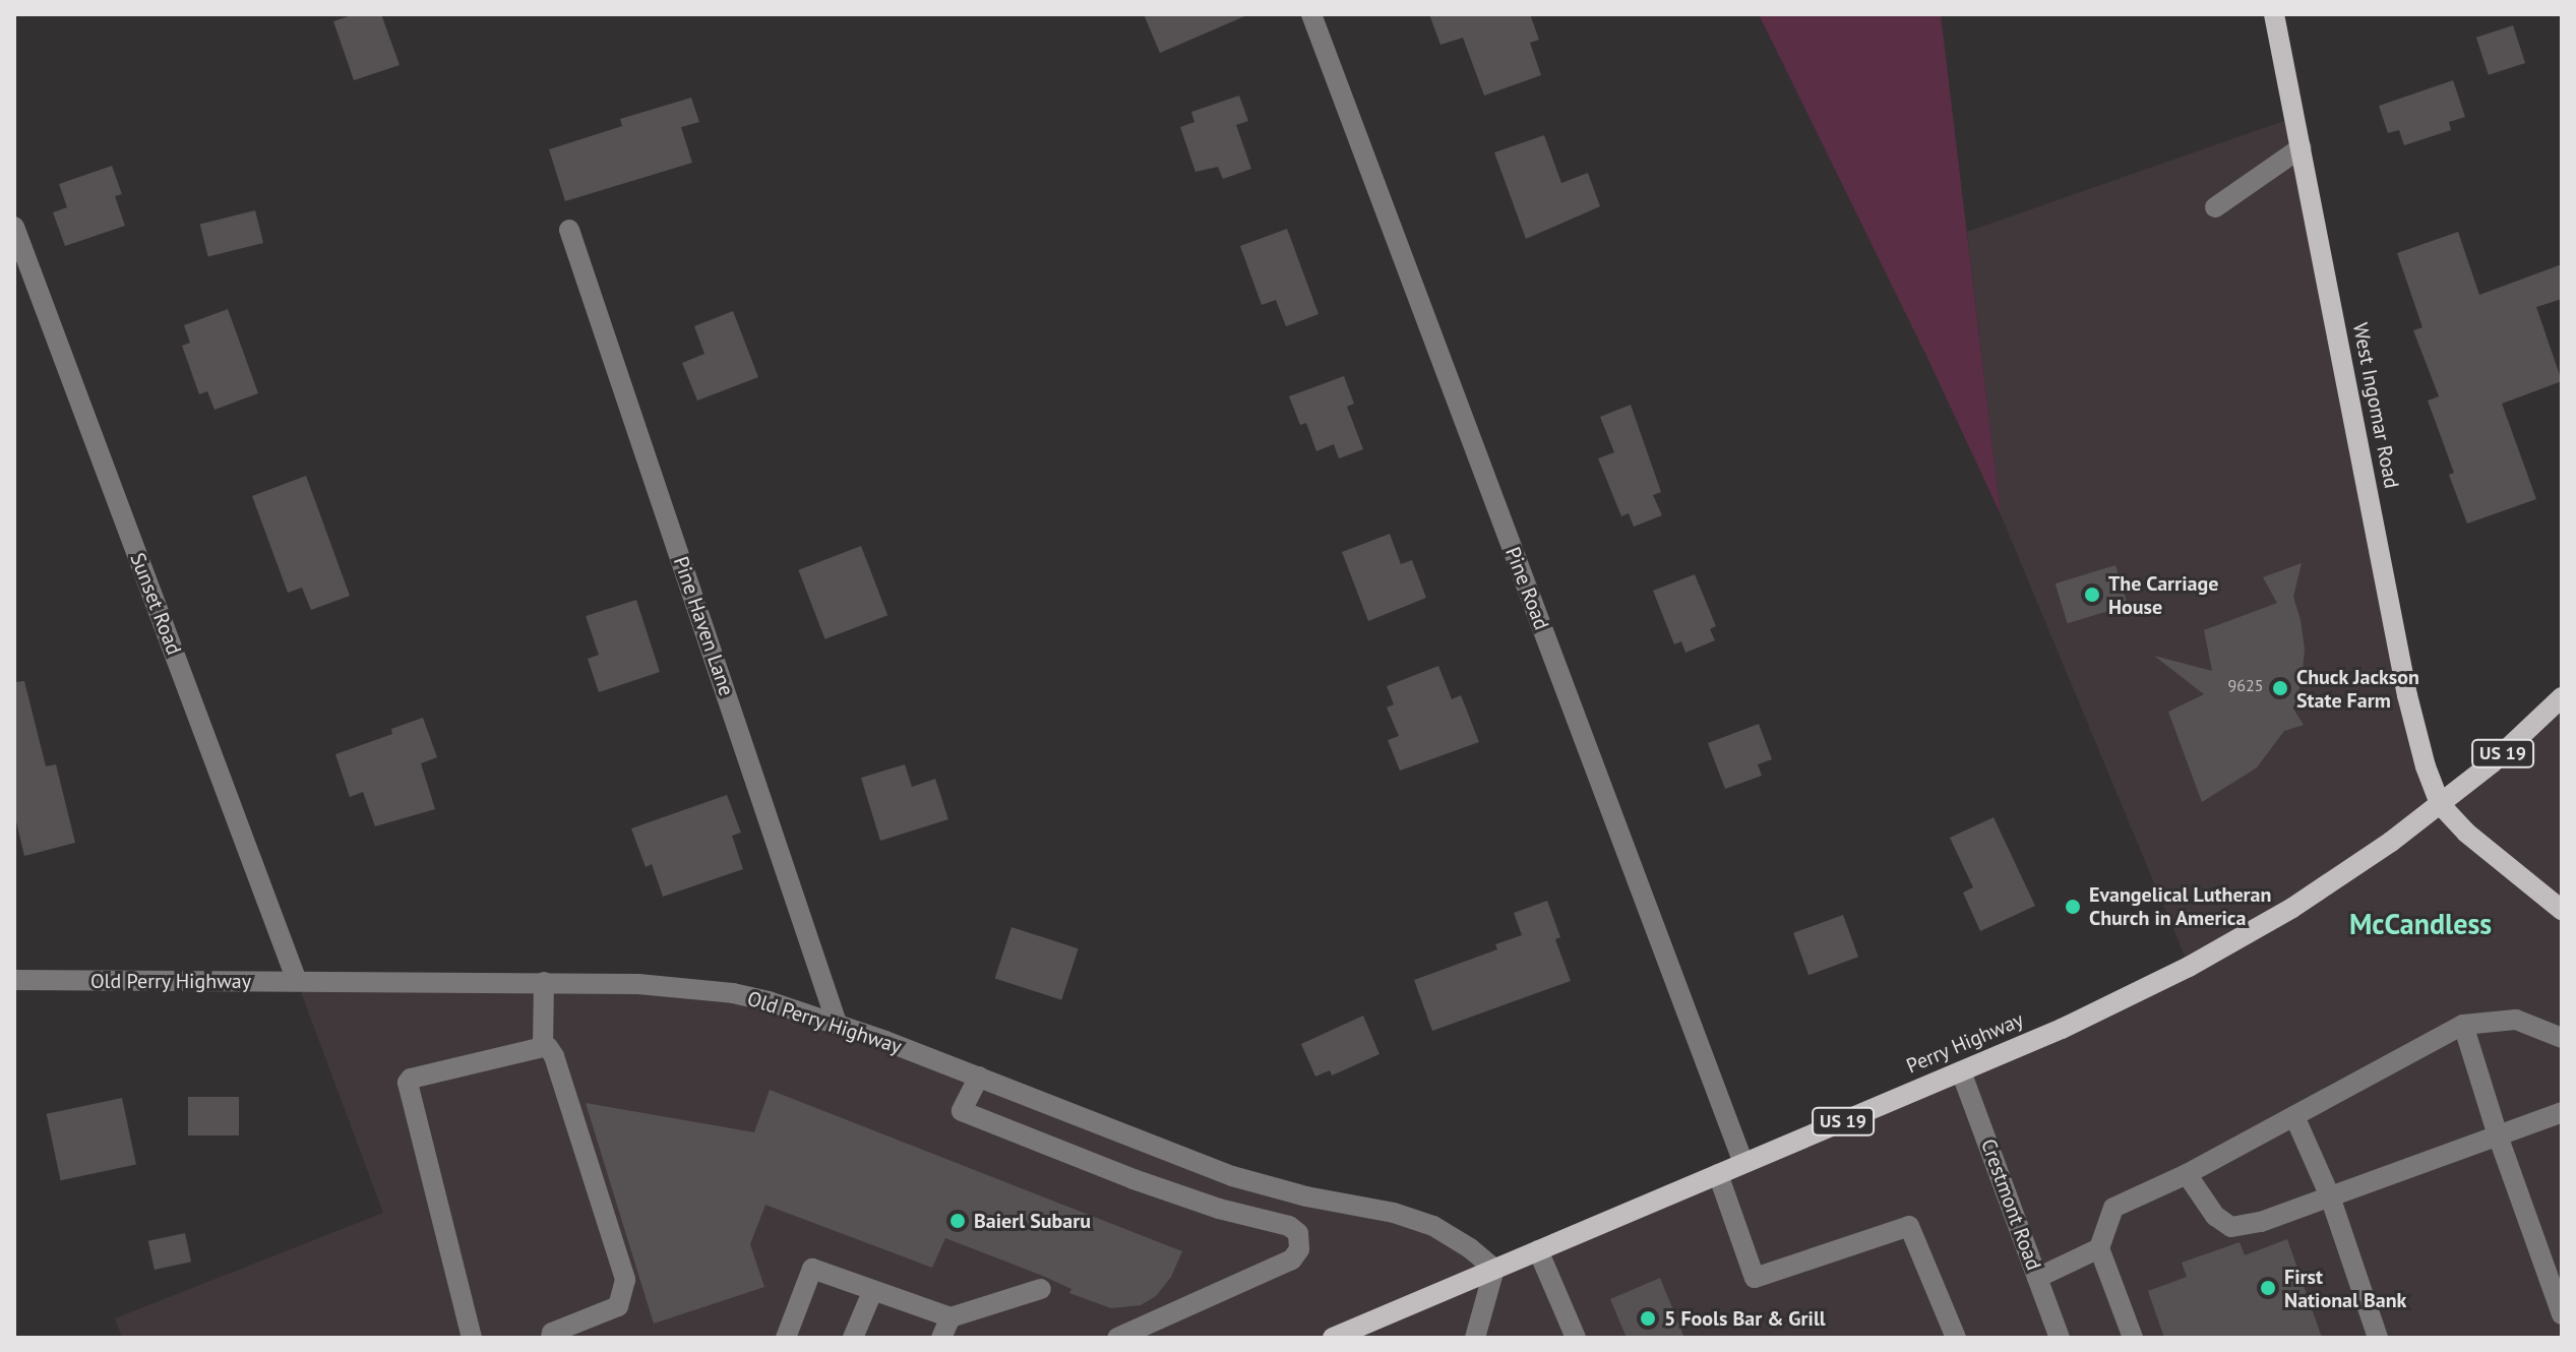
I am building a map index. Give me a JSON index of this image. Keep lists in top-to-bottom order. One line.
{"streets":{"main road":["West Ingomar Road","US 19","Perry Highway"],"street":["Pine Road","Sunset Road","Pine Haven Lane","Old Perry Highway","Crestmont Road"]},"crossings":[["West Ingomar Road","Perry Highway"],["Pine Road","Perry Highway"],["Sunset Road","Old Perry Highway"],["Pine Haven Lane","Old Perry Highway"],["Old Perry Highway","Perry Highway"],["Perry Highway","Crestmont Road"]],"districts":["McCandless"],"places":["The Carriage House","Chuck Jackson State Farm","Evangelical Lutheran Church in America","Baierl Subaru","First National Bank","5 Fools Bar & Grill"],"house_numbers":["9625"]}
